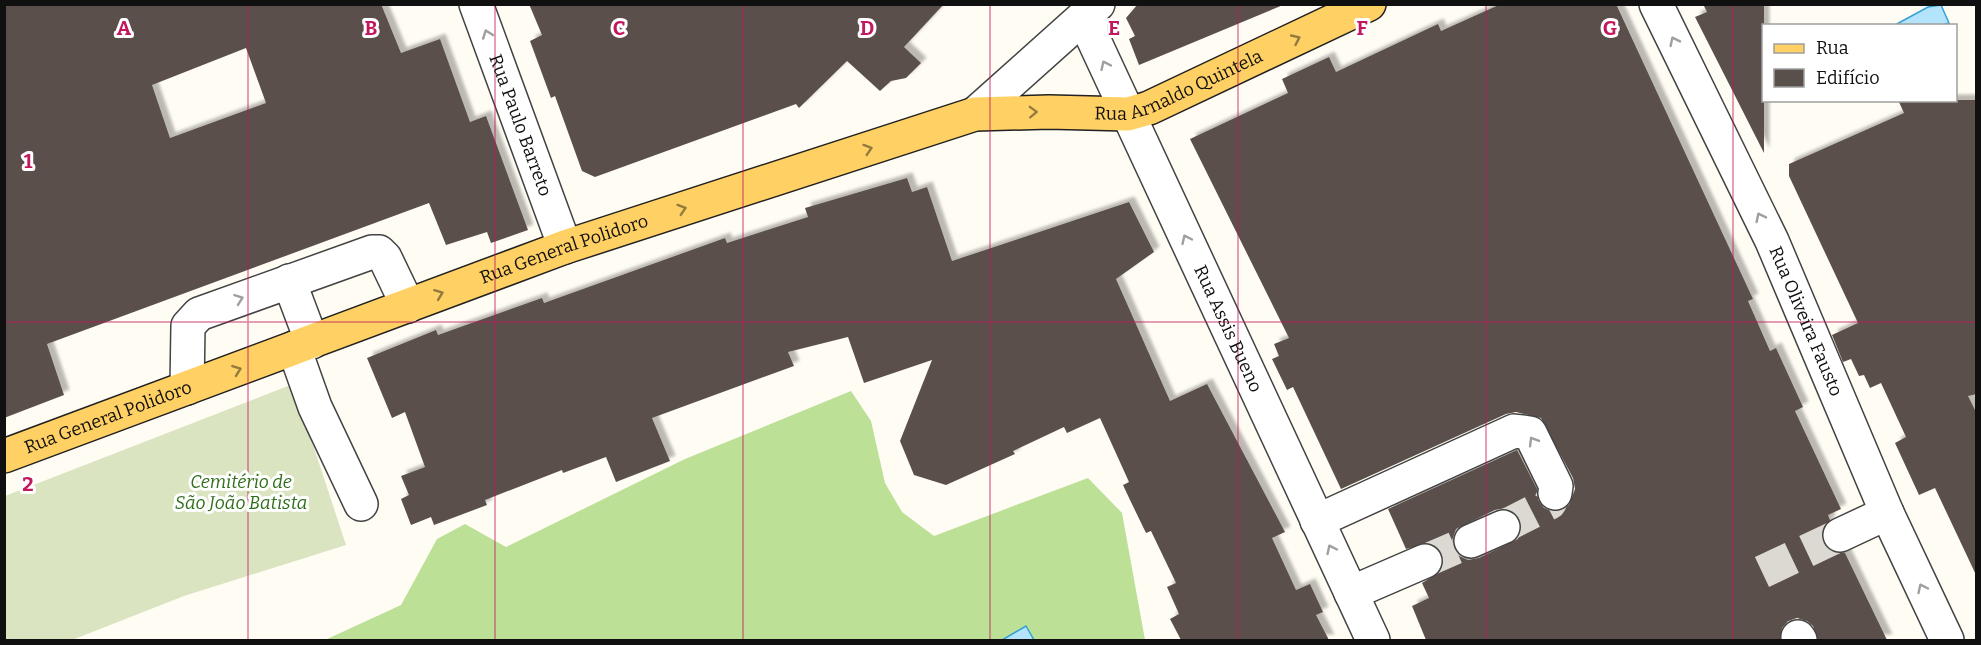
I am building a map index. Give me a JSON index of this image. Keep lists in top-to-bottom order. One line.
{"streets":{"main road":["Rua Arnaldo Quintela","Rua General Polidoro"],"street":["Rua Paulo Barreto","Rua Oliveira Fausto","Rua Assis Bueno"]},"crossings":[["Rua Arnaldo Quintela","Rua General Polidoro"],["Rua Arnaldo Quintela","Rua Assis Bueno"],["Rua Paulo Barreto","Rua General Polidoro"],["Rua General Polidoro","Rua Assis Bueno"]],"one_way":["Rua Arnaldo Quintela","Rua Paulo Barreto","Rua General Polidoro","Rua Oliveira Fausto","Rua Assis Bueno"],"parks":["Cemitério de São João Batista"],"legend":["Rua","Edifício"],"grid":{"columns":["A","B","C","D","E","F","G"],"rows":["1","2"]}}
